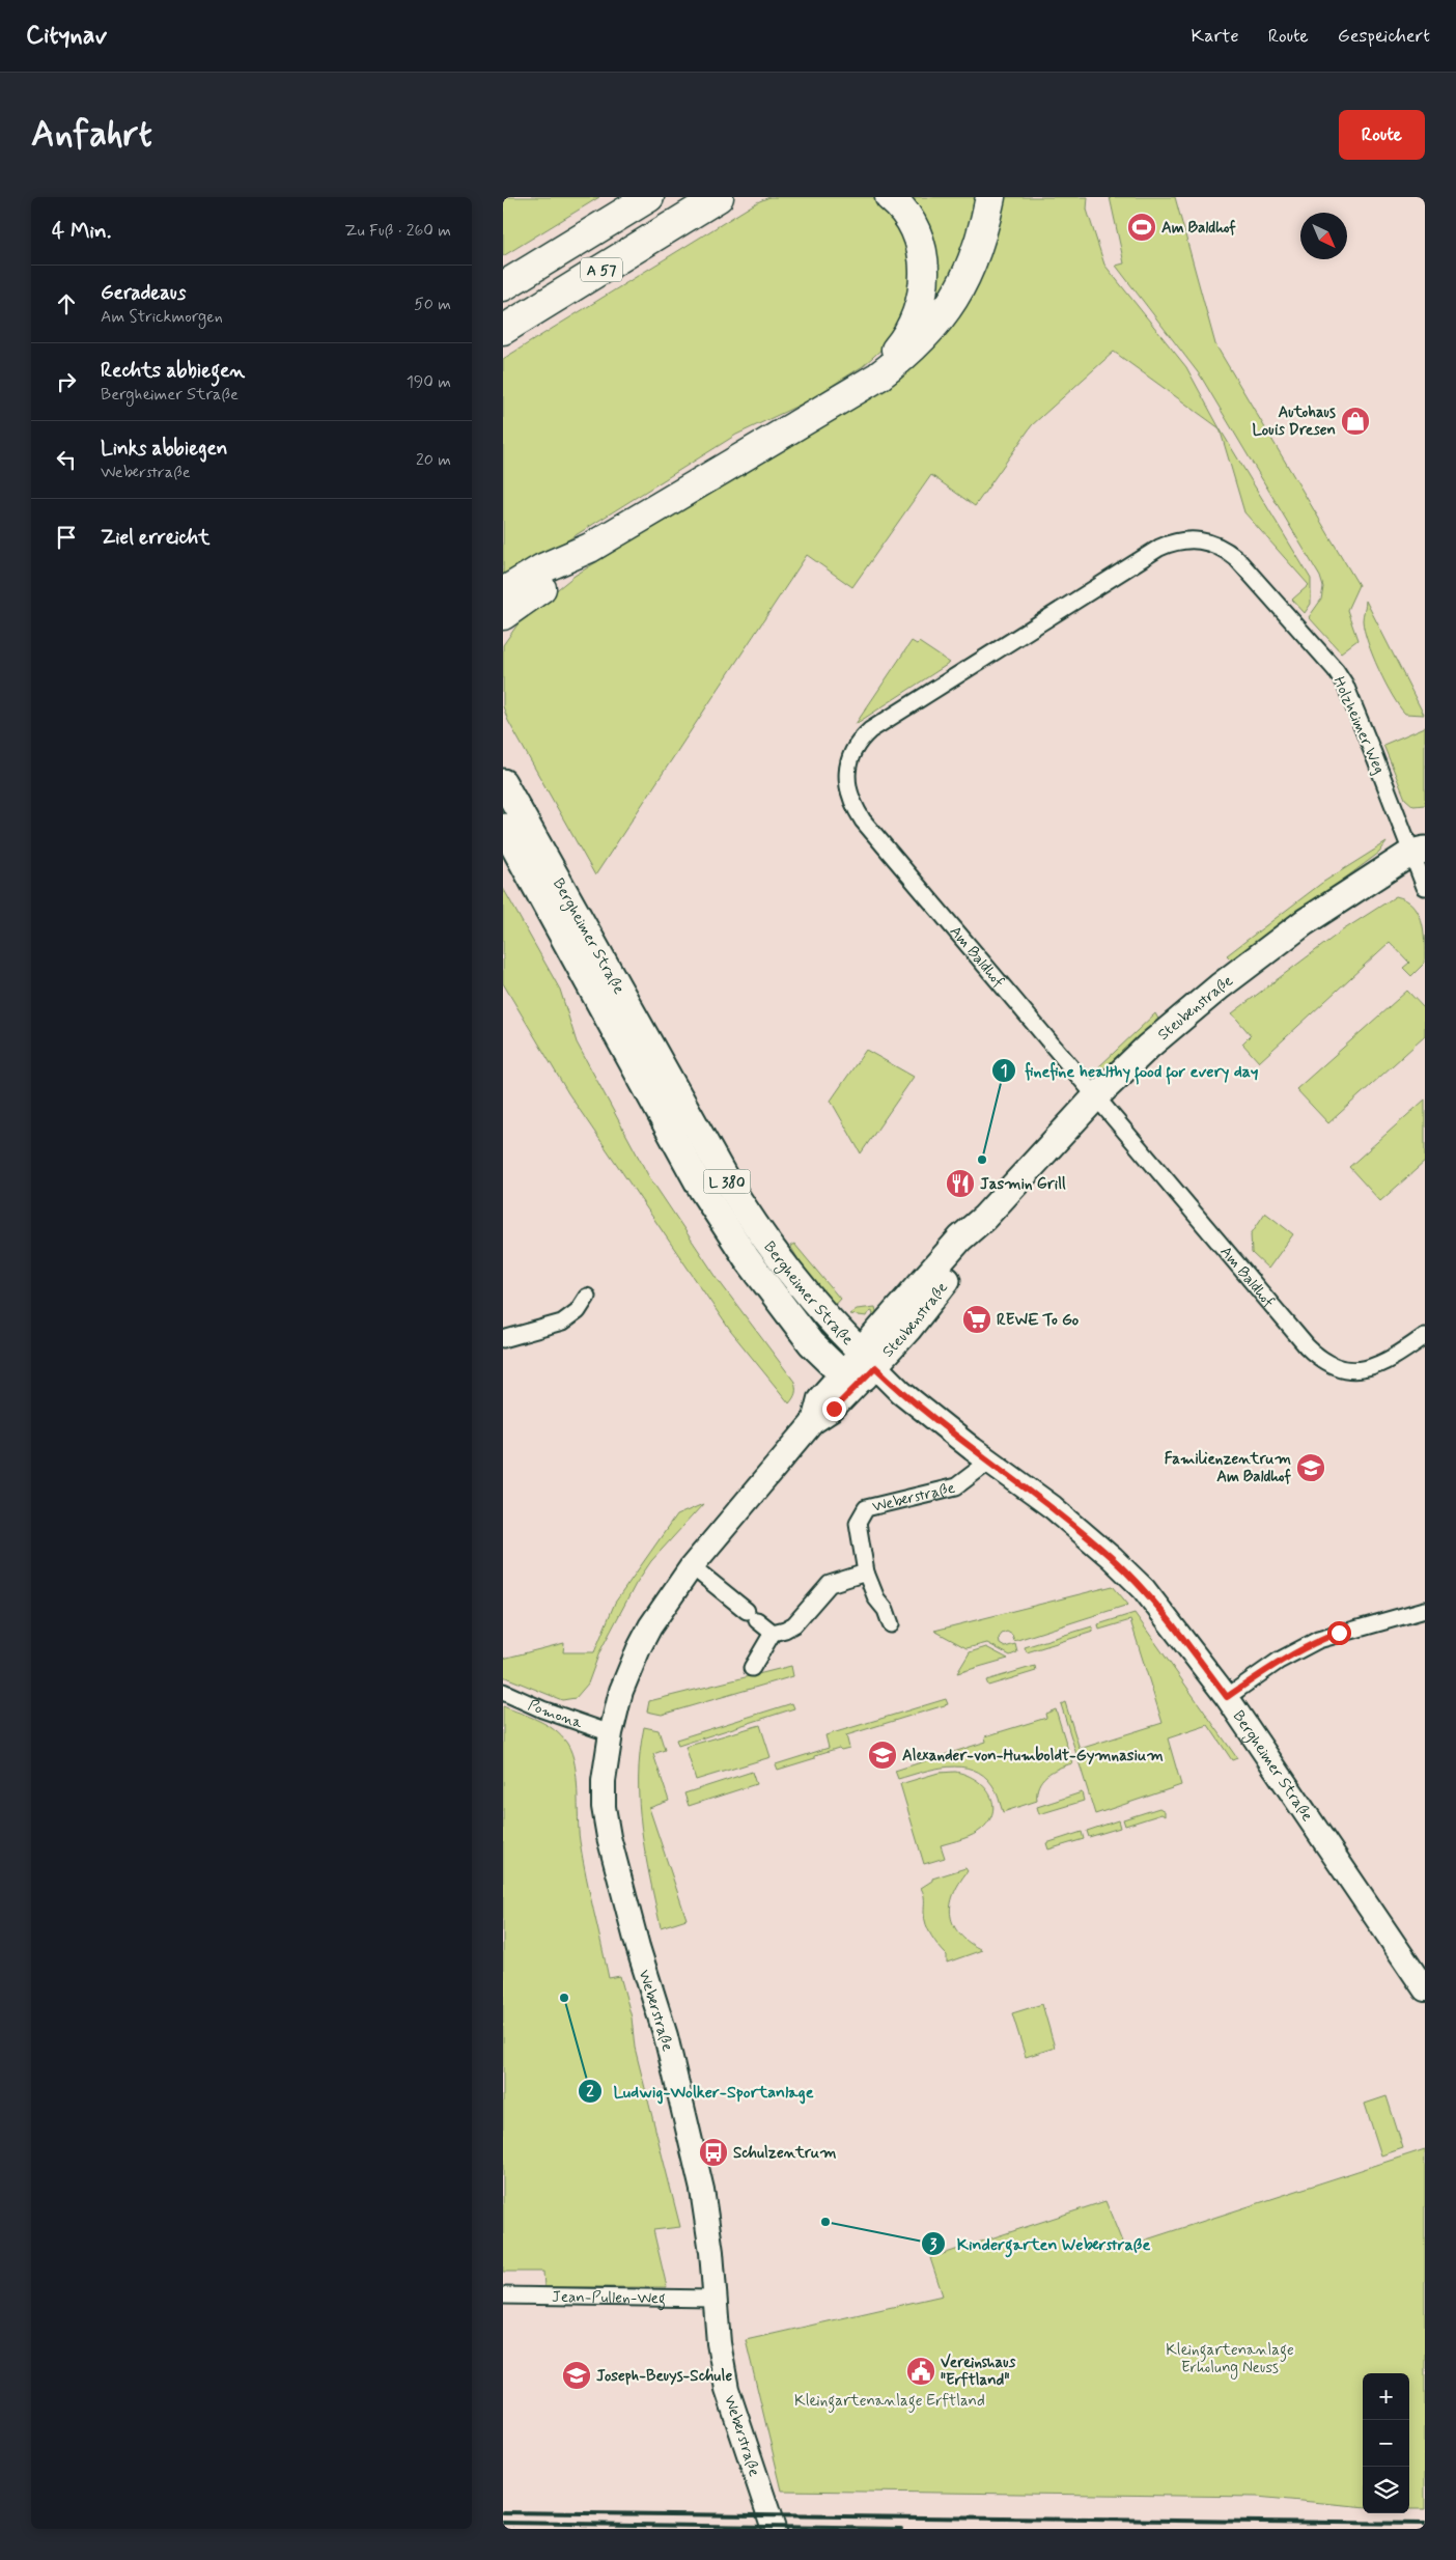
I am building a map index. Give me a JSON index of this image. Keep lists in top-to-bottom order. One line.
{"streets":{"highway":["A 57"],"main road":["Bergheimer Straße","Steubenstraße","L 380","Weberstraße"],"street":["Holzheimer Weg","Am Baldhof","Pomona","Jean-Pullen-Weg"]},"crossings":[["Holzheimer Weg","Am Baldhof"],["Holzheimer Weg","Steubenstraße"],["Bergheimer Straße","Steubenstraße"],["Bergheimer Straße","Weberstraße"],["Am Baldhof","Steubenstraße"],["Steubenstraße","Weberstraße"],["Weberstraße","Pomona"],["Weberstraße","Jean-Pullen-Weg"]],"parks":["Kleingartenanlage Erholung Neuss","Kleingartenanlage Erftland"],"places":{"sports":["Am Baldhof"],"shop":["Autohaus Louis Dresen"],"other":["finefine healthy food for every day","Ludwig-Wolker-Sportanlage","Kindergarten Weberstraße"],"restaurant":["Jasmin Grill"],"supermarket":["REWE To Go"],"school or university":["Familienzentrum Am Baldhof","Alexander-von-Humboldt-Gymnasium","Joseph-Beuys-Schule"],"bus stop":["Schulzentrum"],"public building":["Vereinshaus \"Erftland\""]},"north":"bottom right","page":{"header":"Citynav","nav":["Karte","Route","Gespeichert"],"buttons":"Route","title":"Anfahrt","heading":["4 Min.","Zu Fuß · 260 m"],"list":[["Geradeaus","Am Strickmorgen","50 m"],["Rechts abbiegen","Bergheimer Straße","190 m"],["Links abbiegen","Weberstraße","20 m"],"Ziel erreicht"],"map_buttons":["+","−"]}}
